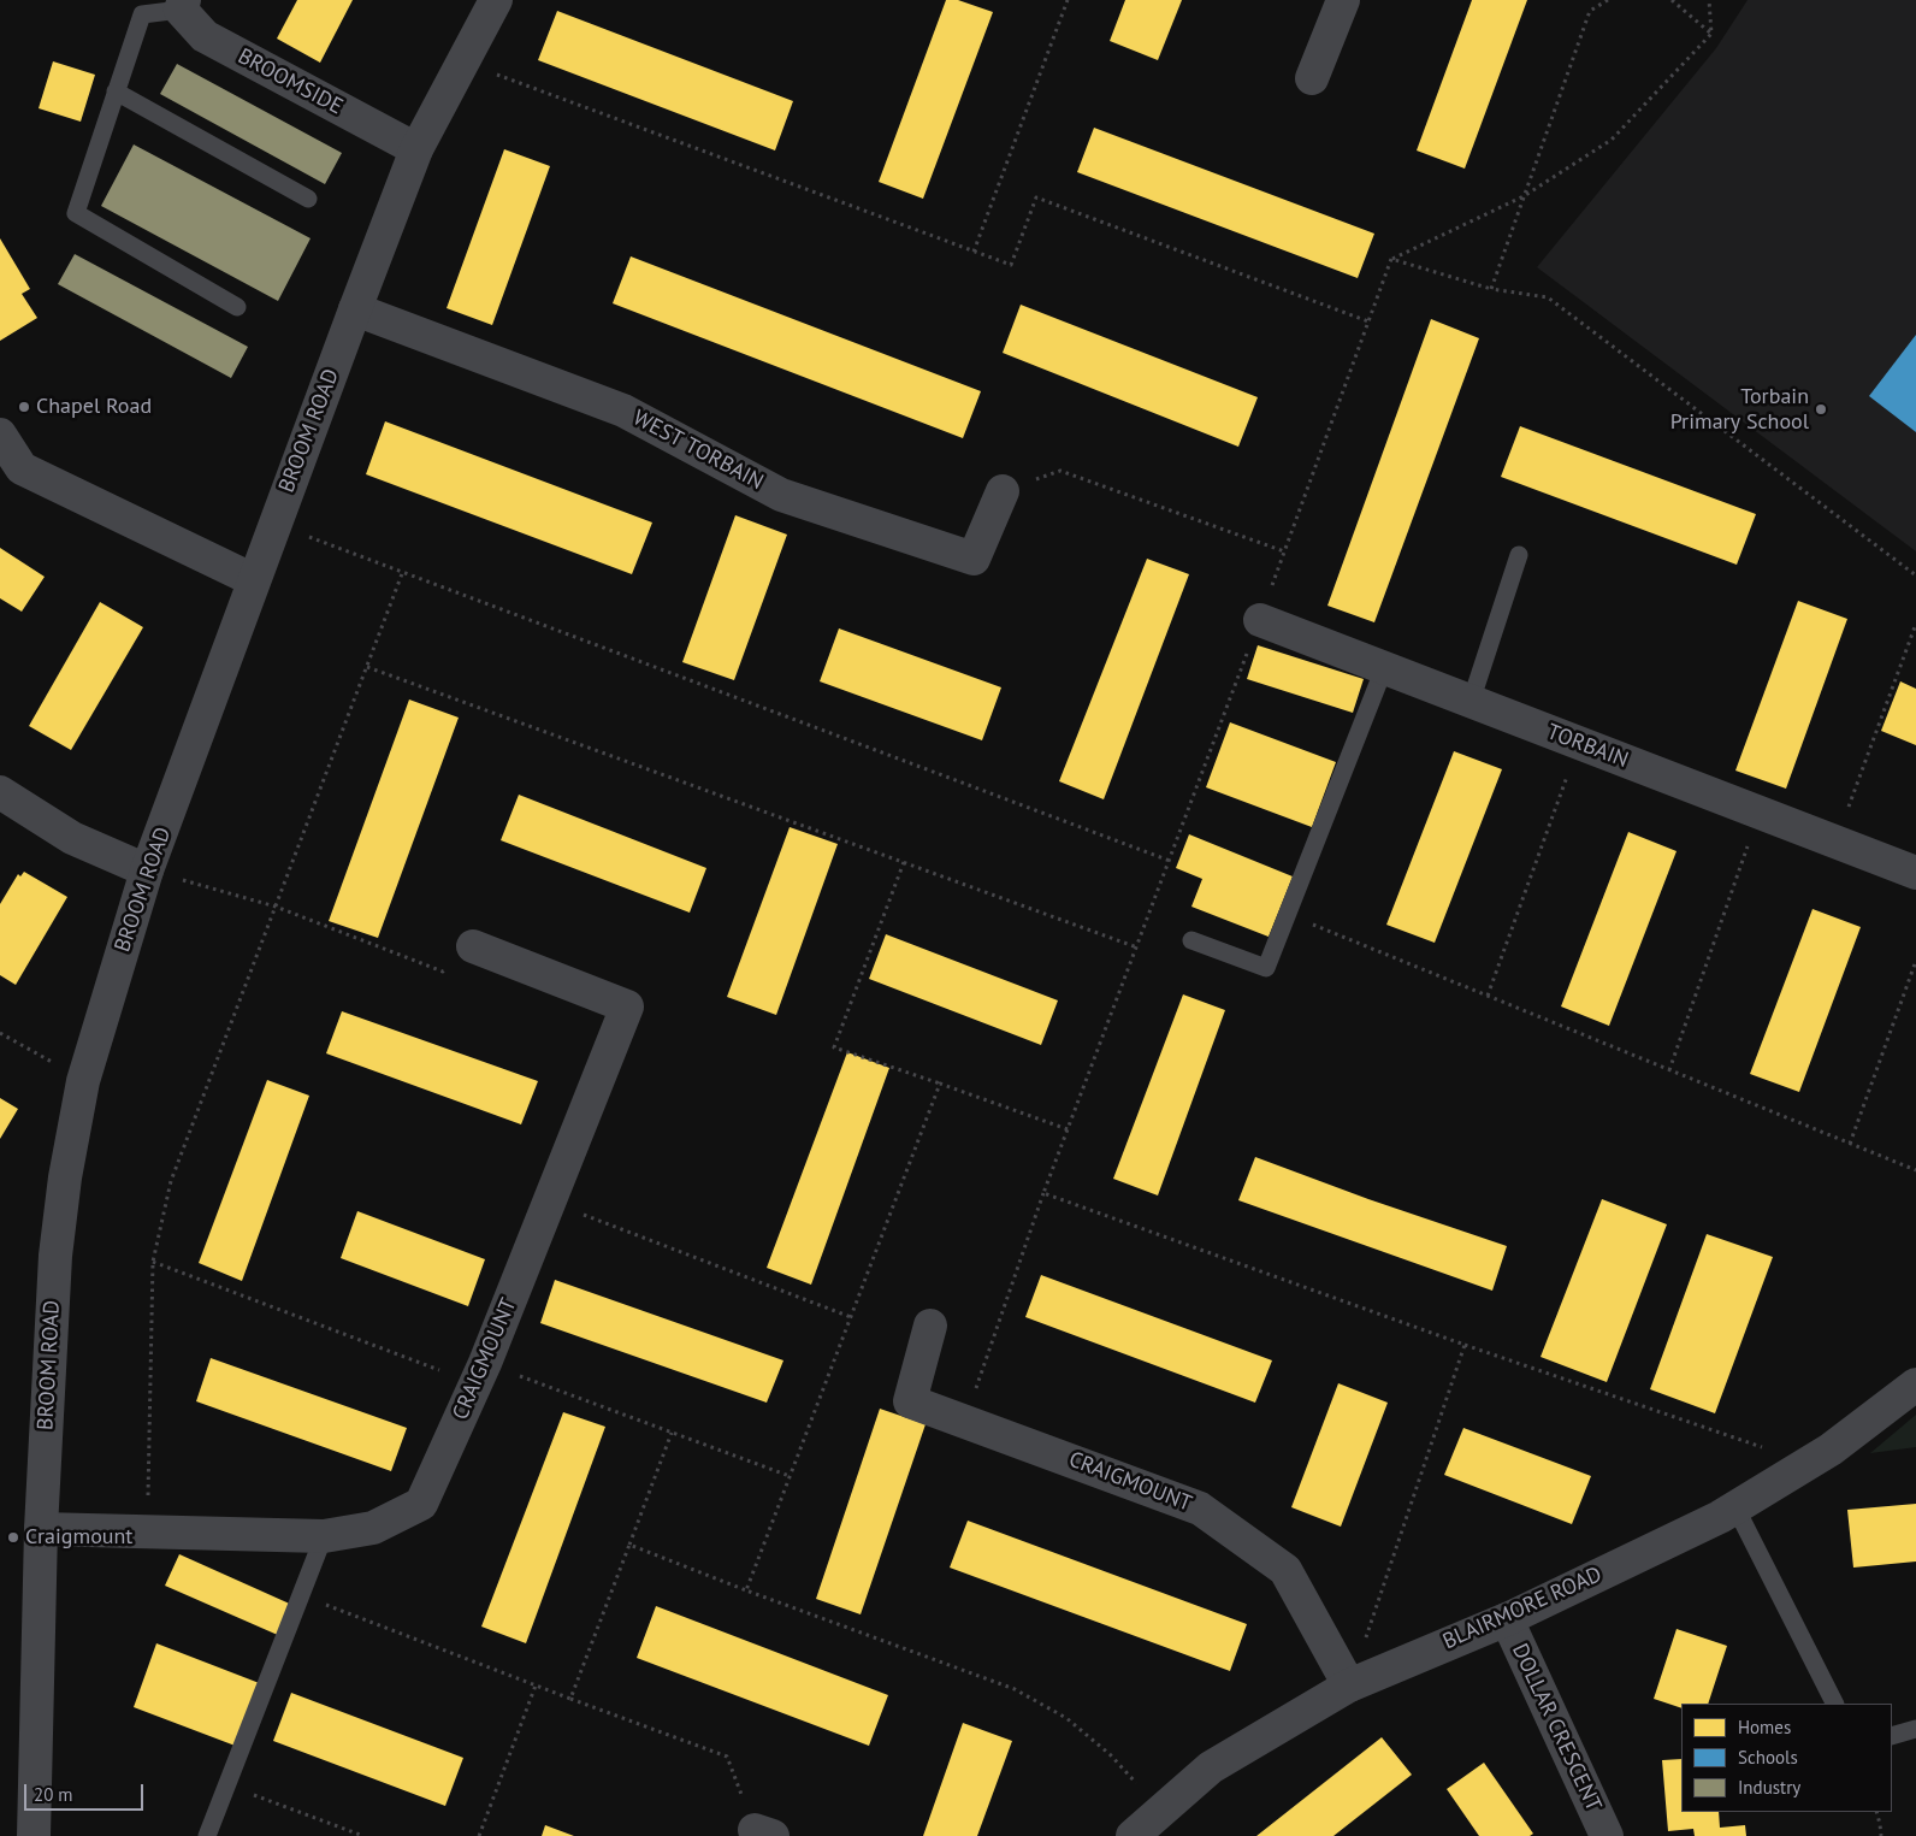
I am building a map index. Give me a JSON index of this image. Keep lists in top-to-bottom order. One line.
{"streets":{"street":["BROOMSIDE","BROOM ROAD","WEST TORBAIN","TORBAIN","CRAIGMOUNT","BLAIRMORE ROAD","DOLLAR CRESCENT"]},"crossings":[["BROOMSIDE","BROOM ROAD"],["BROOM ROAD","WEST TORBAIN"],["BROOM ROAD","CRAIGMOUNT"],["CRAIGMOUNT","BLAIRMORE ROAD"],["BLAIRMORE ROAD","DOLLAR CRESCENT"]],"places":["Chapel Road","Torbain Primary School","Craigmount"],"legend":["Homes","Schools","Industry"],"scale_bar":"20 m"}
